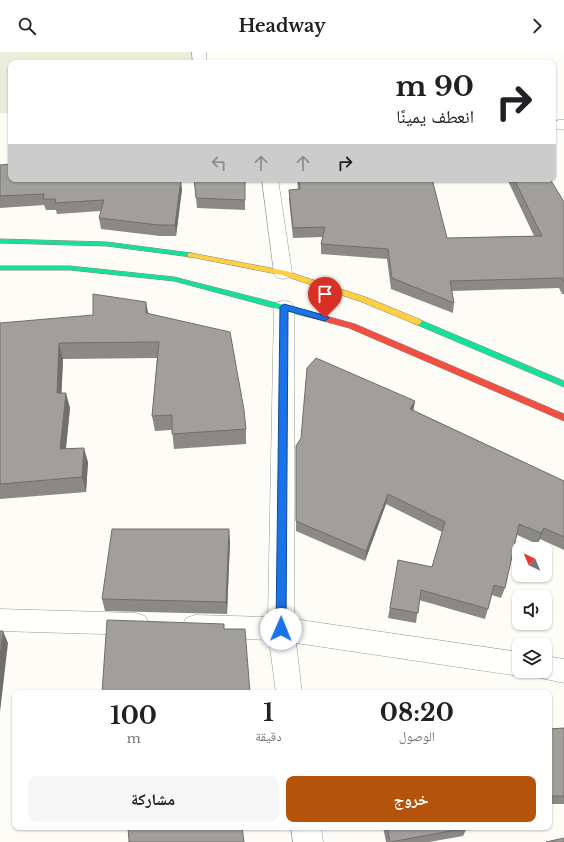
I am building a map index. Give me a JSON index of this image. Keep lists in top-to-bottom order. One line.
{"north":"top left","page":{"header":"Headway","turn":["90 m","انعطف يمينًا"],"eta":["08:20","الوصول","1","دقيقة","100","m"],"buttons":["خروج","مشاركة"]}}
